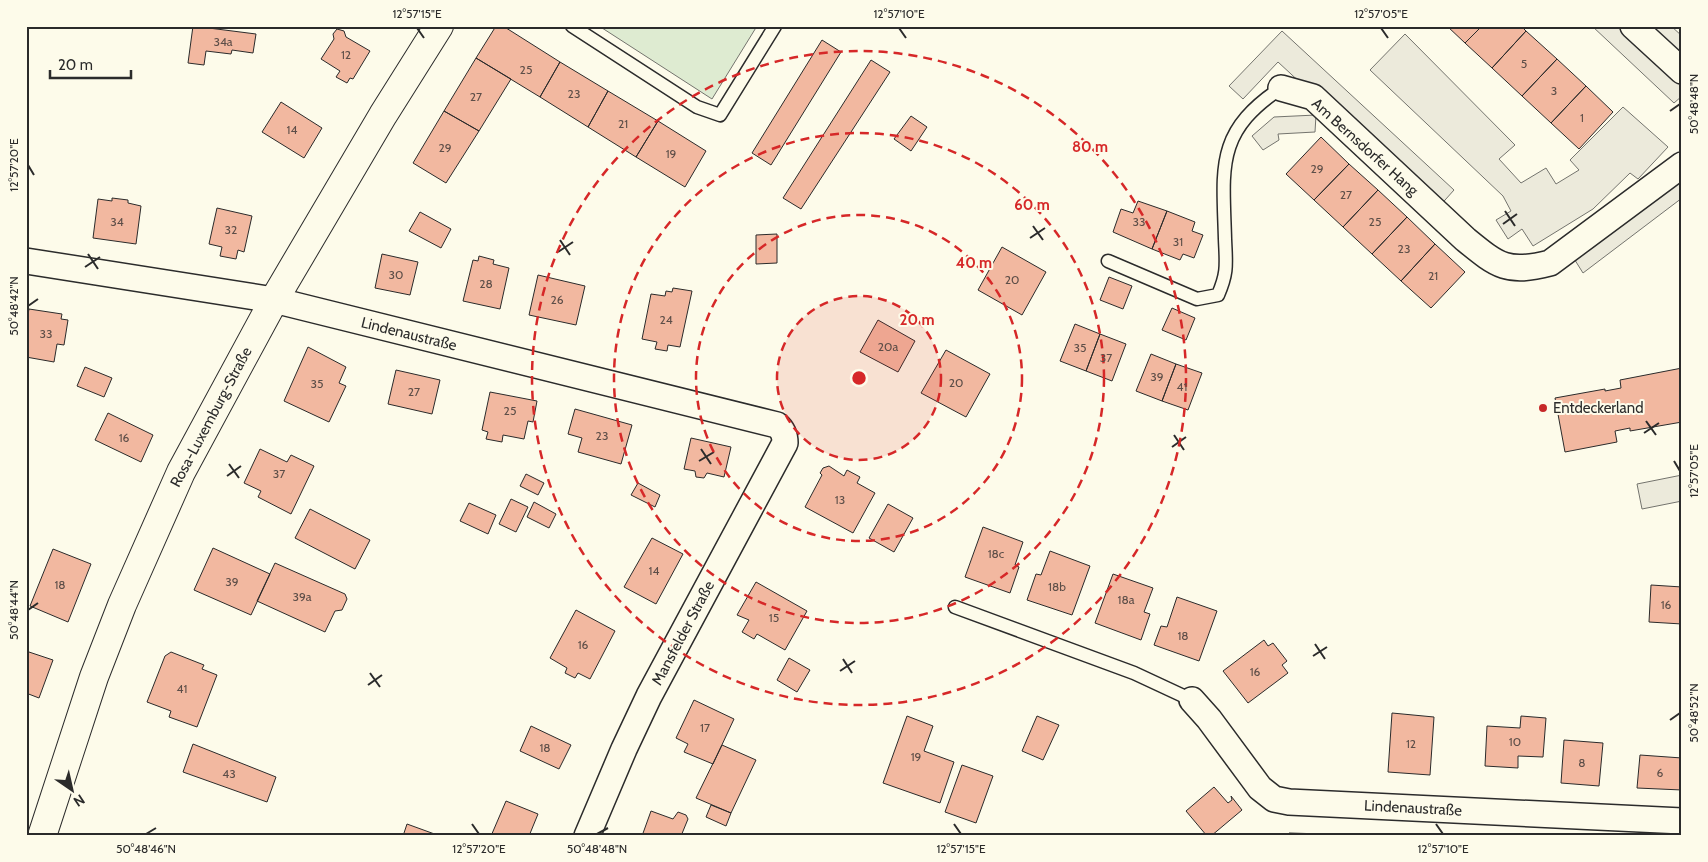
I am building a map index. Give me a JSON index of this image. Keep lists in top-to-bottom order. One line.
{"streets":{"street":["Am Bernsdorfer Hang","Lindenaustraße","Rosa-Luxemburg-Straße","Mansfelder Straße"]},"crossings":[["Lindenaustraße","Rosa-Luxemburg-Straße"],["Lindenaustraße","Mansfelder Straße"]],"places":["Entdeckerland"],"house_numbers":["34a","12","5","25","3","23","27","1","21","14","29","19","29","27","34","33","25","32","31","23","30","21","20","28","26","24","33","20a","35","37","39","20","35","41","27","25","23","16","37","13","18c","14","39","18","18b","39a","18a","16","15","18","16","16","41","17","10","12","18","19","8","6","43"],"scale_bar":"20 m","north":"bottom right","coordinates":["12°57'15\"E","12°57'10\"E","12°57'05\"E","50°48'48\"N","12°57'20\"E","50°48'42\"N","50°48'44\"N","50°48'52\"N","50°48'46\"N"],"rings":["80 m","60 m","40 m","20 m"]}
